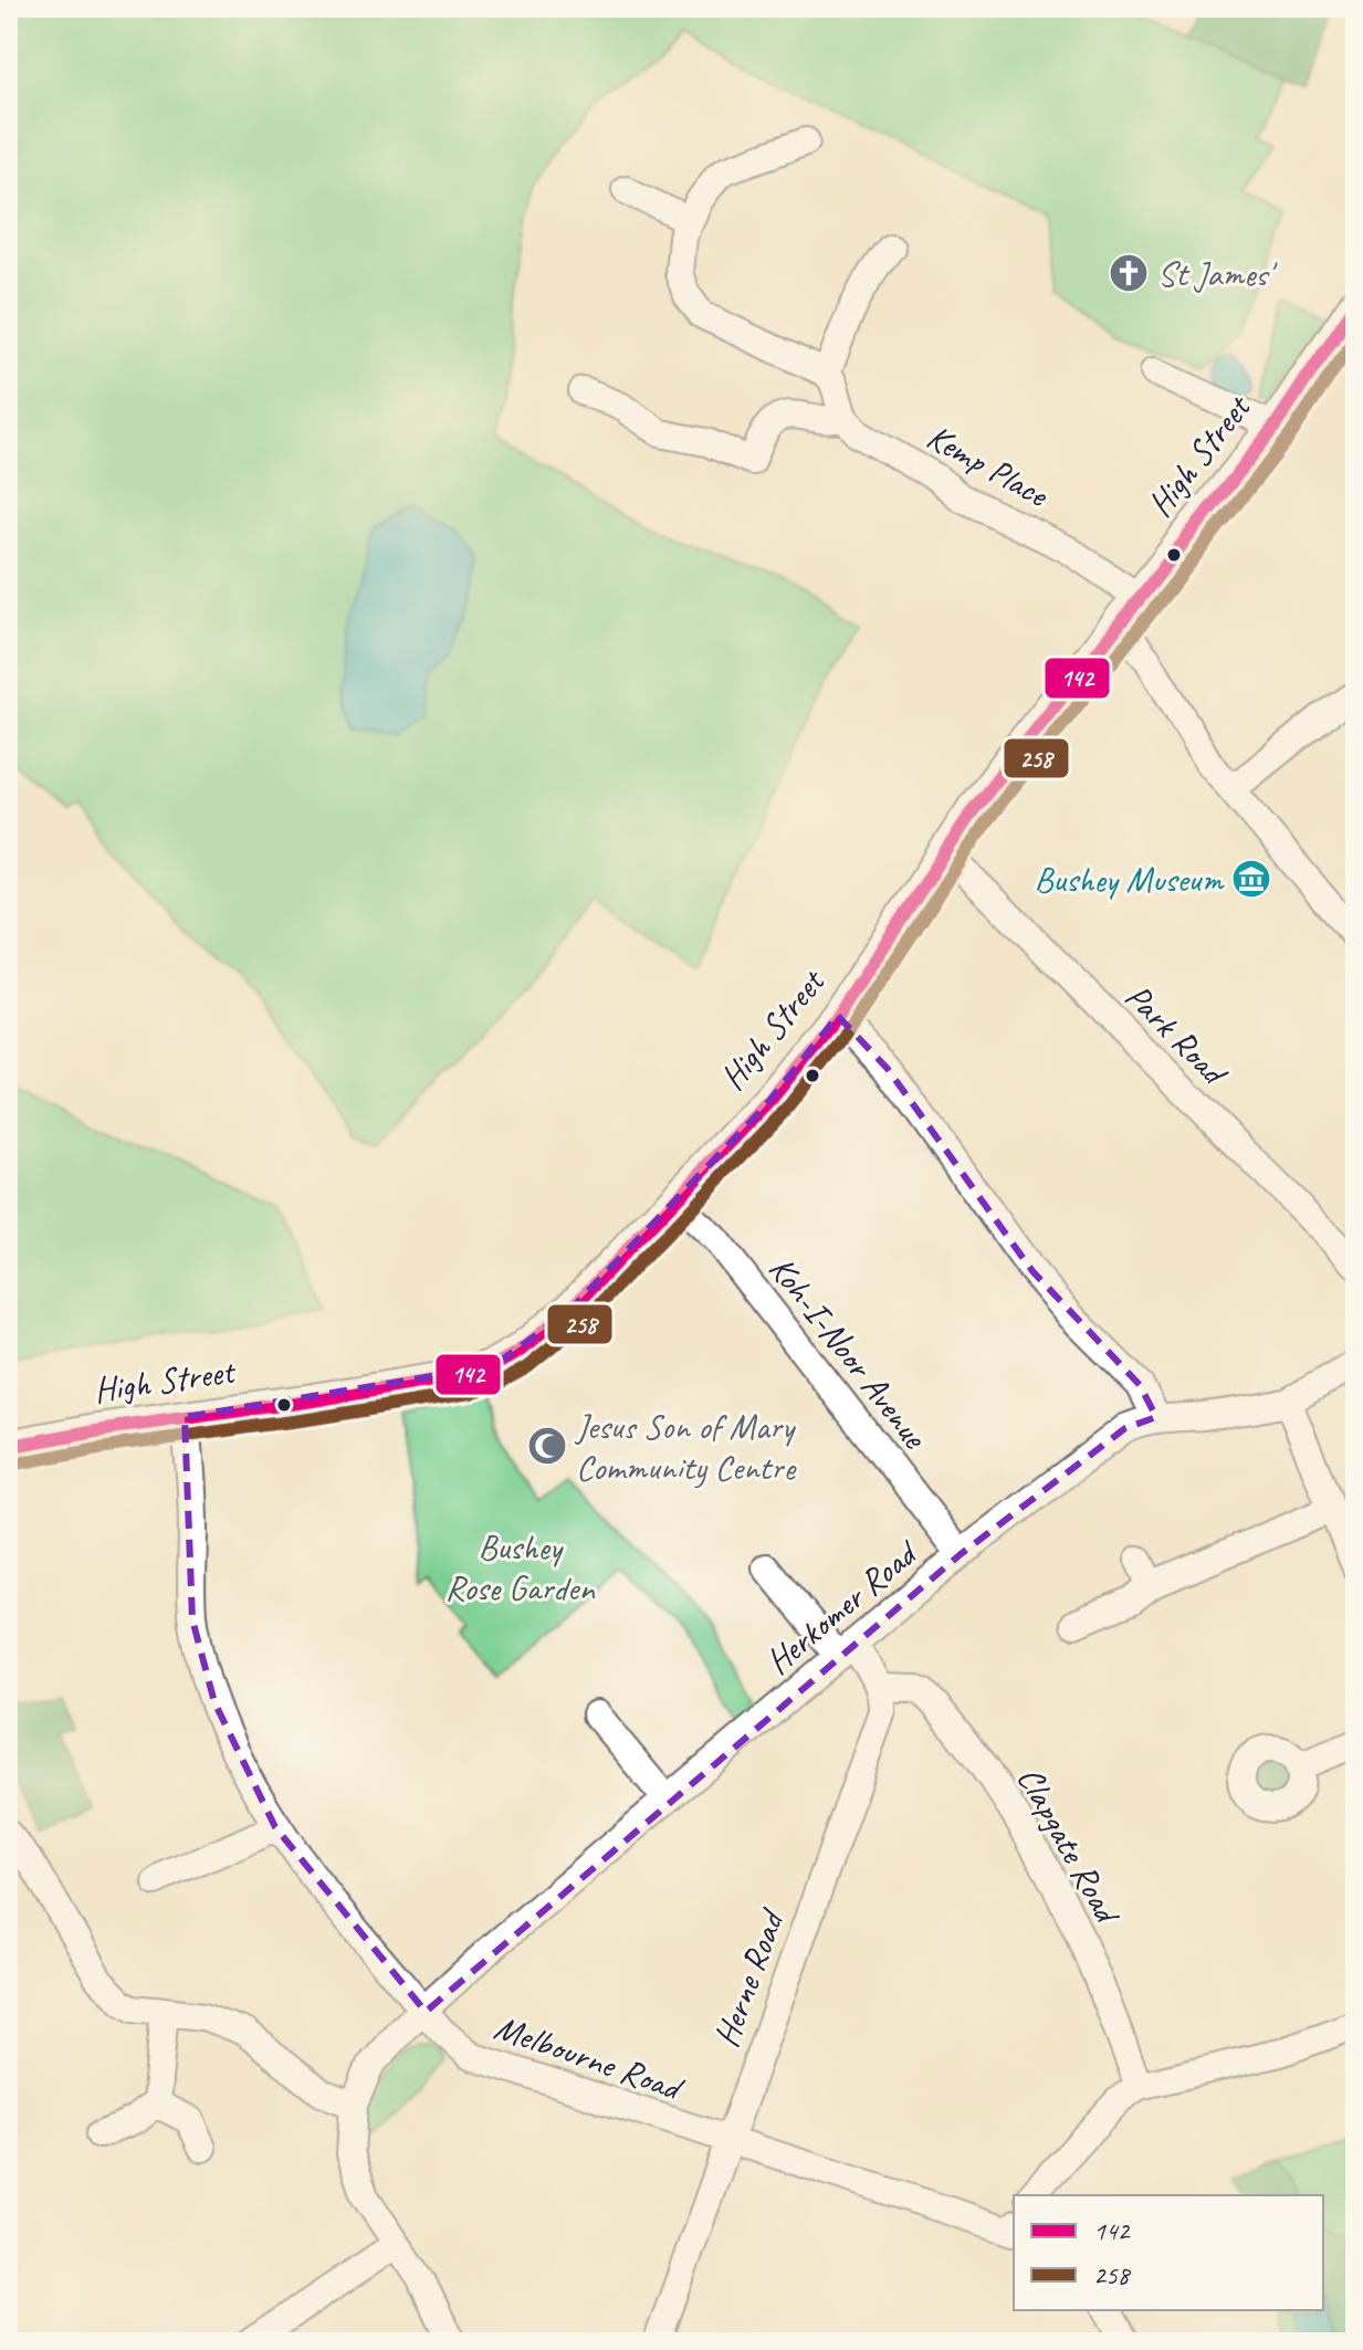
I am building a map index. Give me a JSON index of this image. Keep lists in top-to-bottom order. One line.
{"streets":{"main road":["High Street"],"street":["Kemp Place","Park Road","Koh-I-Noor Avenue","Herkomer Road","Clapgate Road","Herne Road","Melbourne Road"]},"crossings":[["High Street","Kemp Place"],["High Street","Park Road"],["High Street","Koh-I-Noor Avenue"],["High Street","Melbourne Road"],["Koh-I-Noor Avenue","Herkomer Road"],["Herkomer Road","Melbourne Road"],["Clapgate Road","Herne Road"],["Herne Road","Melbourne Road"]],"parks":["Bushey Rose Garden"],"places":{"church":["St James'"],"museum":["Bushey Museum"],"mosque":["Jesus Son of Mary Community Centre"]},"lines":["transit line 142","transit line 258"],"legend":["142","258"]}
